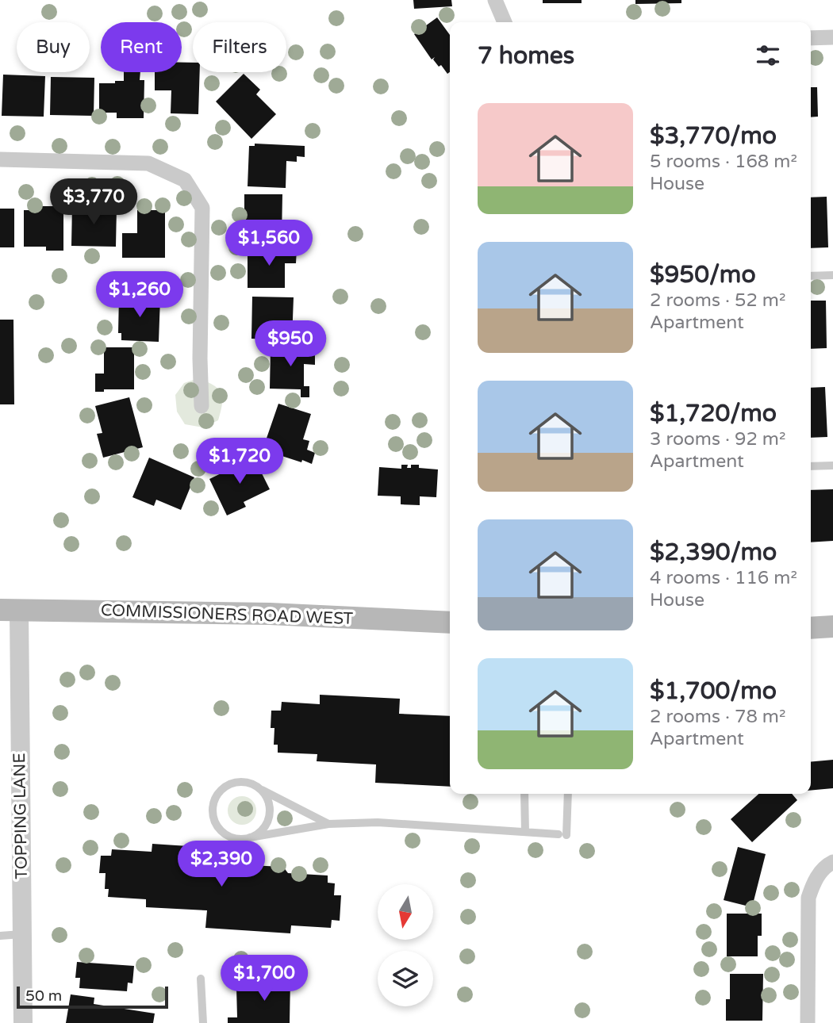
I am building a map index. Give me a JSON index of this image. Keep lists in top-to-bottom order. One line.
{"streets":{"main road":["COMMISSIONERS ROAD WEST"],"street":["TOPPING LANE"]},"crossings":[["COMMISSIONERS ROAD WEST","TOPPING LANE"]],"scale_bar":"50 m","north":"bottom","page":{"chip":["Buy","Rent","Filters"],"heading":"7 homes","list":[{"name":"$3,770/mo","note":"5 rooms · 168 m² · House"},{"name":"$950/mo","note":"2 rooms · 52 m² · Apartment"},{"name":"$1,720/mo","note":"3 rooms · 92 m² · Apartment"},{"name":"$2,390/mo","note":"4 rooms · 116 m² · House"},{"name":"$1,700/mo","note":"2 rooms · 78 m² · Apartment"}],"price":["$3,770","$1,560","$1,260","$950","$1,720","$2,390","$1,700"],"scale":"50 m"}}
